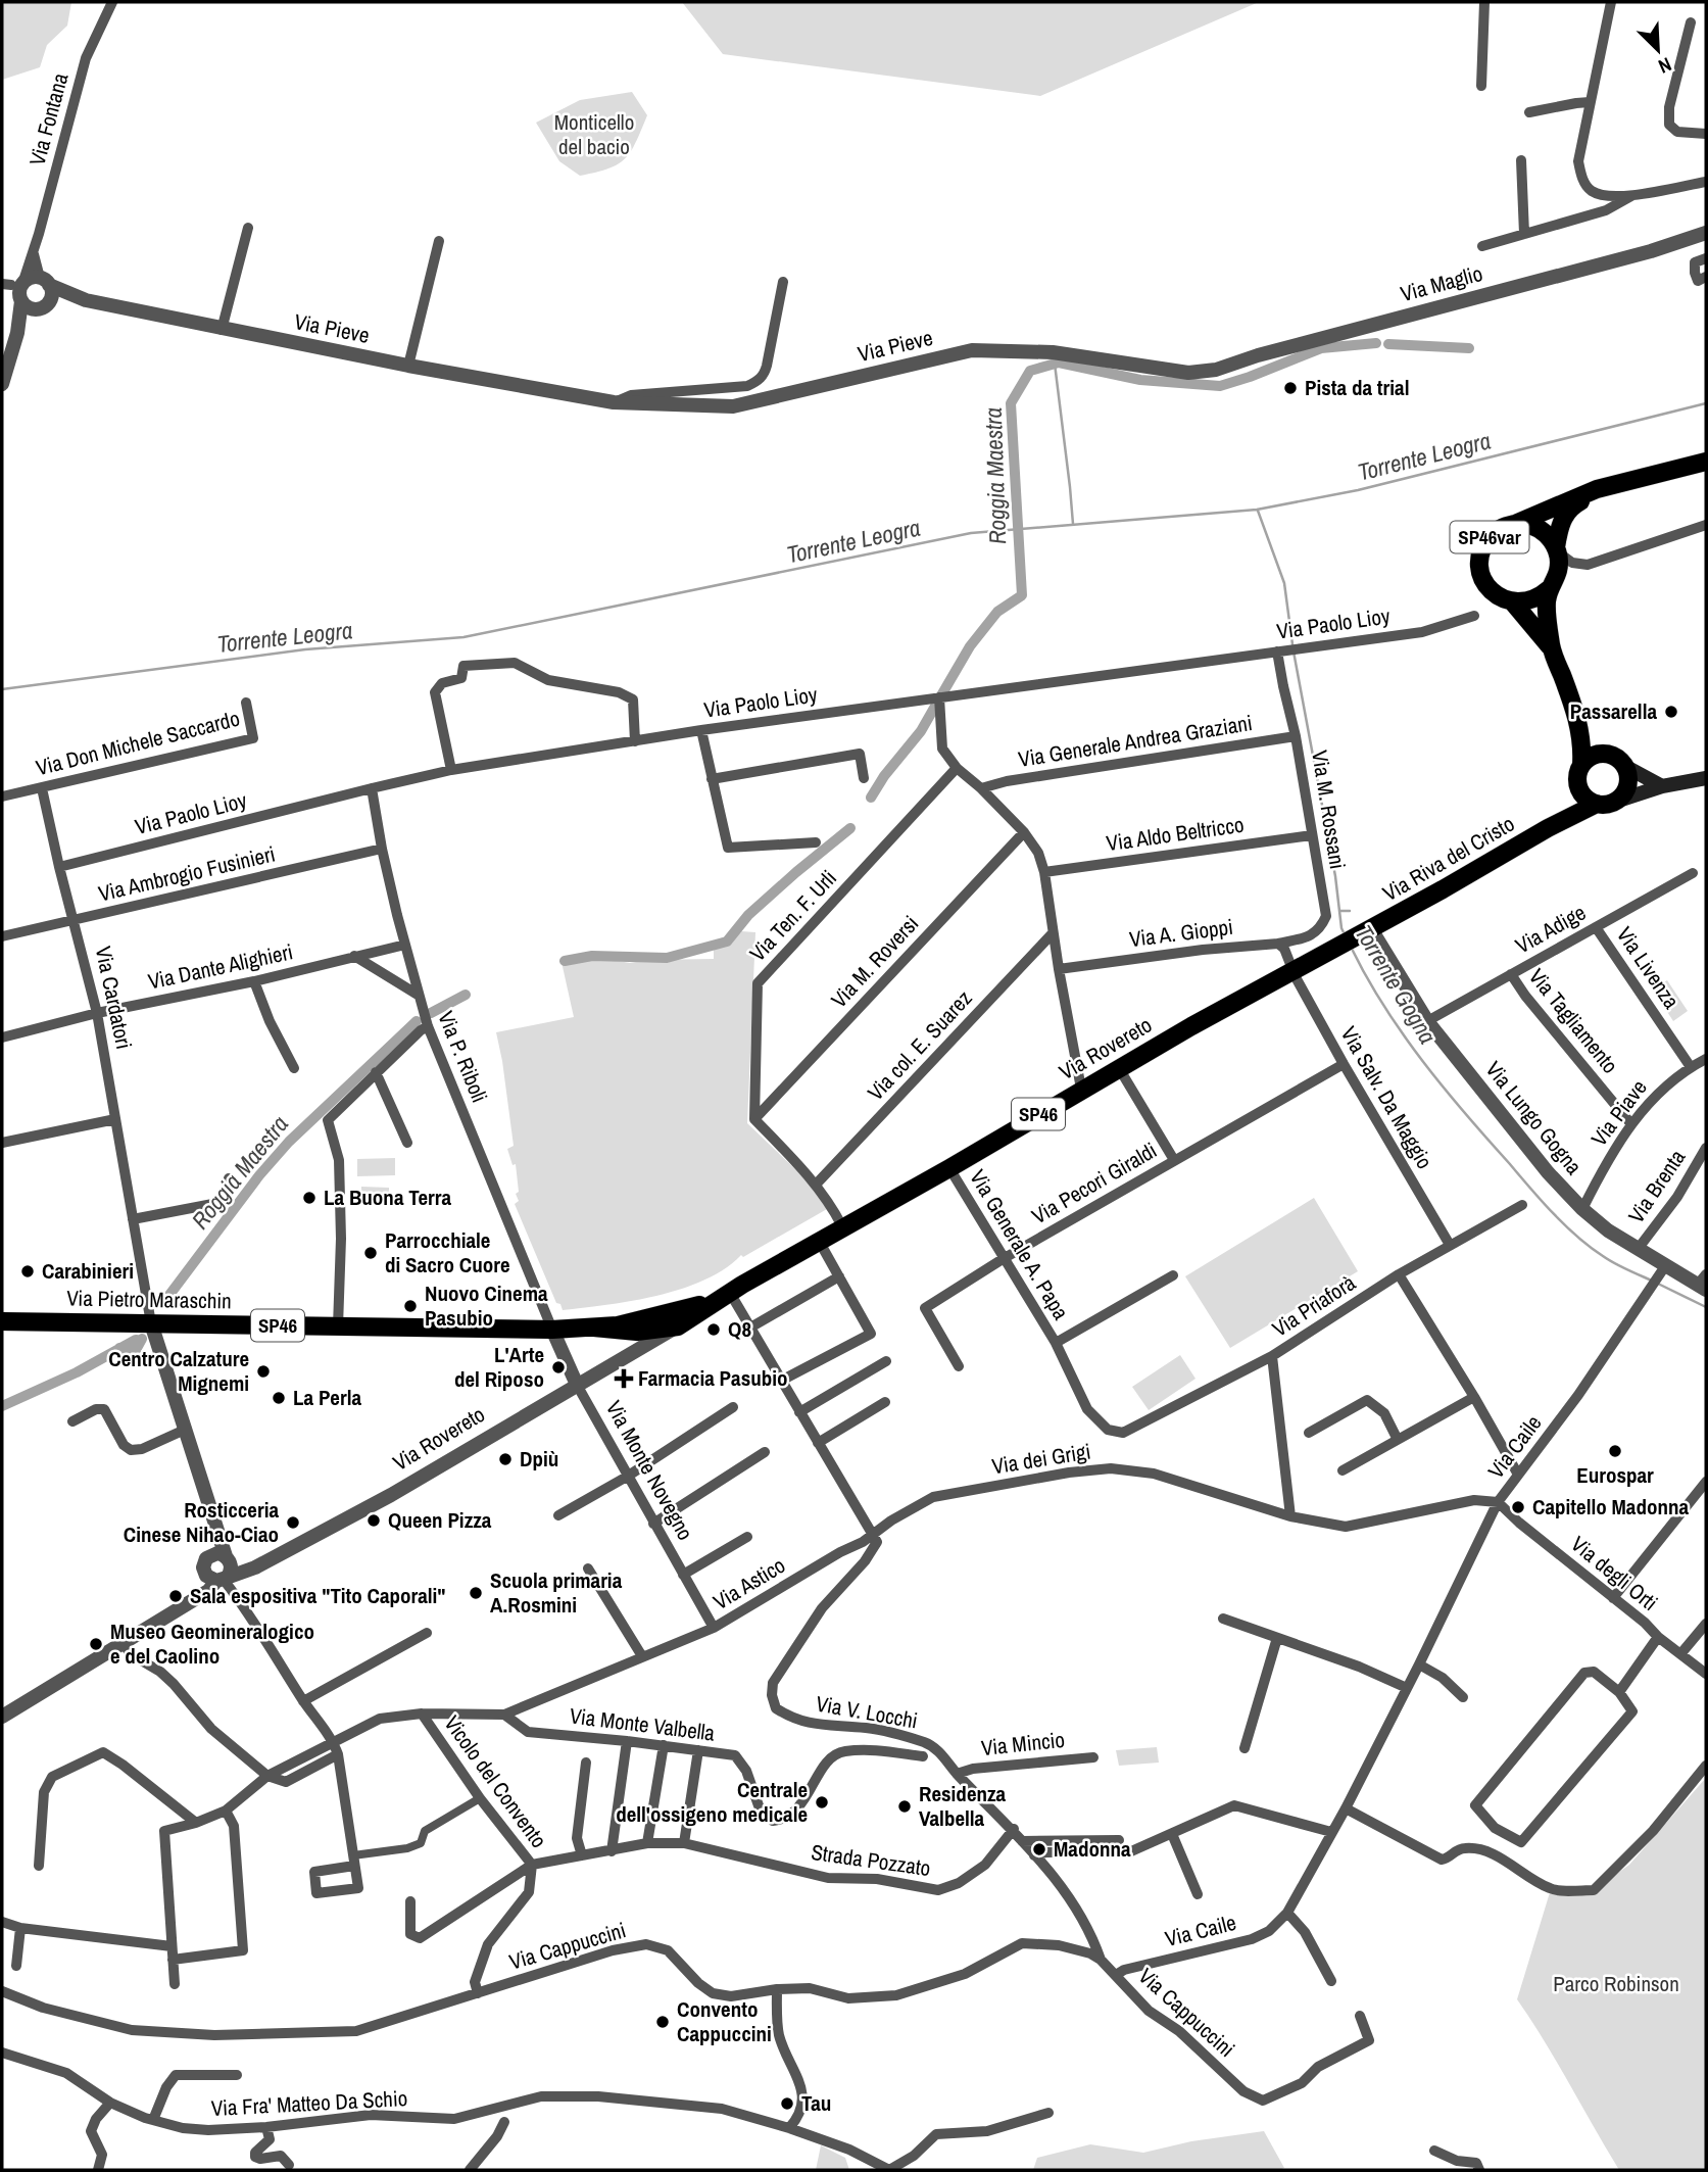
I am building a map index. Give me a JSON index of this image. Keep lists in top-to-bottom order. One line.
{"streets":{"main road":["SP46var","Via Riva del Cristo","Via Rovereto","SP46","Via Pietro Maraschin"],"street":["Via Fontana","Via Maglio","Via Pieve","Via Paolo Lioy","Via Generale Andrea Graziani","Via Don Michele Saccardo","Via M. Rossani","Via Aldo Beltricco","Via Ambrogio Fusinieri","Via Ten. F. Urli","Via Adige","Via A. Gioppi","Via M. Roversi","Via Dante Alighieri","Via Livenza","Via Cardatori","Via Tagliamento","Via col. E. Suarez","Via P. Riboli","Via Salv. Da Maggio","Via Piave","Via Lungo Gogna","Via Pecori Giraldi","Via Brenta","Via Generale A. Papa","Via Priaforà","Via Caile","Via dei Grigi","Via Monte Novegno","Via degli Orti","Via Astico","Via V. Locchi","Via Monte Valbella","Via Mincio","Vicolo del Convento","Strada Pozzato","Via Cappuccini","Via Fra' Matteo Da Schio"]},"crossings":[["Via Fontana","Via Pieve"],["Via Maglio","Via Pieve"],["SP46var","Via Riva del Cristo"],["SP46var","SP46"],["Via Paolo Lioy","Via M. Rossani"],["Via Paolo Lioy","Via Cardatori"],["Via Paolo Lioy","Via P. Riboli"],["Via Generale Andrea Graziani","Via M. Rossani"],["Via Don Michele Saccardo","Via Cardatori"],["Via M. Rossani","Via Aldo Beltricco"],["Via M. Rossani","Via A. Gioppi"],["Via Riva del Cristo","Via Rovereto"],["Via Riva del Cristo","SP46"],["Via Riva del Cristo","Via Lungo Gogna"],["Via Ambrogio Fusinieri","Via Cardatori"],["Via Ambrogio Fusinieri","Via P. Riboli"],["Via Ten. F. Urli","Via M. Roversi"],["Via Adige","Via Livenza"],["Via Adige","Via Tagliamento"],["Via Adige","Via Lungo Gogna"],["Via Dante Alighieri","Via Cardatori"],["Via Dante Alighieri","Via P. Riboli"],["Via Livenza","Via Piave"],["Via Cardatori","Via Rovereto"],["Via Cardatori","Via Pietro Maraschin"],["Via Tagliamento","Via Piave"],["Via Rovereto","Via Salv. Da Maggio"],["Via Rovereto","Via Lungo Gogna"],["Via Rovereto","Via Generale A. Papa"],["Via Rovereto","Via Pietro Maraschin"],["Via Rovereto","Via Monte Novegno"],["Via P. Riboli","Via Pietro Maraschin"],["Via P. Riboli","Via Monte Novegno"],["Via Salv. Da Maggio","Via Pecori Giraldi"],["Via Salv. Da Maggio","Via Priaforà"],["Via Piave","Via Lungo Gogna"],["Via Lungo Gogna","Via Brenta"],["Via Lungo Gogna","Via Caile"],["Via Pecori Giraldi","Via Generale A. Papa"],["Via Generale A. Papa","Via Priaforà"],["Via Pietro Maraschin","Via Monte Novegno"],["Via Caile","Via dei Grigi"],["Via Caile","Via degli Orti"],["Via Caile","Via Cappuccini"],["Via dei Grigi","Via degli Orti"],["Via dei Grigi","Via Astico"],["Via dei Grigi","Via V. Locchi"],["Via Monte Novegno","Via Astico"],["Via Astico","Via V. Locchi"],["Via Astico","Via Monte Valbella"],["Via Astico","Vicolo del Convento"],["Via V. Locchi","Via Mincio"],["Via V. Locchi","Strada Pozzato"],["Via V. Locchi","Via Cappuccini"],["Vicolo del Convento","Strada Pozzato"],["Vicolo del Convento","Via Cappuccini"]],"water":["Torrente Leogra","Roggia Maestra","Torrente Gogna"],"parks":["Monticello del bacio","Parco Robinson"],"places":{"other":["Pista da trial","Passarella","La Buona Terra","Parrocchiale di Sacro Cuore","Carabinieri","Nuovo Cinema Pasubio","Q8","L'Arte del Riposo","Centro Calzature Mignemi","La Perla","Eurospar","Dpiù","Capitello Madonna","Queen Pizza","Rosticceria Cinese Nihao-Ciao","Scuola primaria A.Rosmini","Sala espositiva \"Tito Caporali\"","Museo Geomineralogico e del Caolino","Centrale dell'ossigeno medicale","Residenza Valbella","Madonna","Convento Cappuccini","Tau"],"health":["Farmacia Pasubio"]},"north":"bottom right"}
